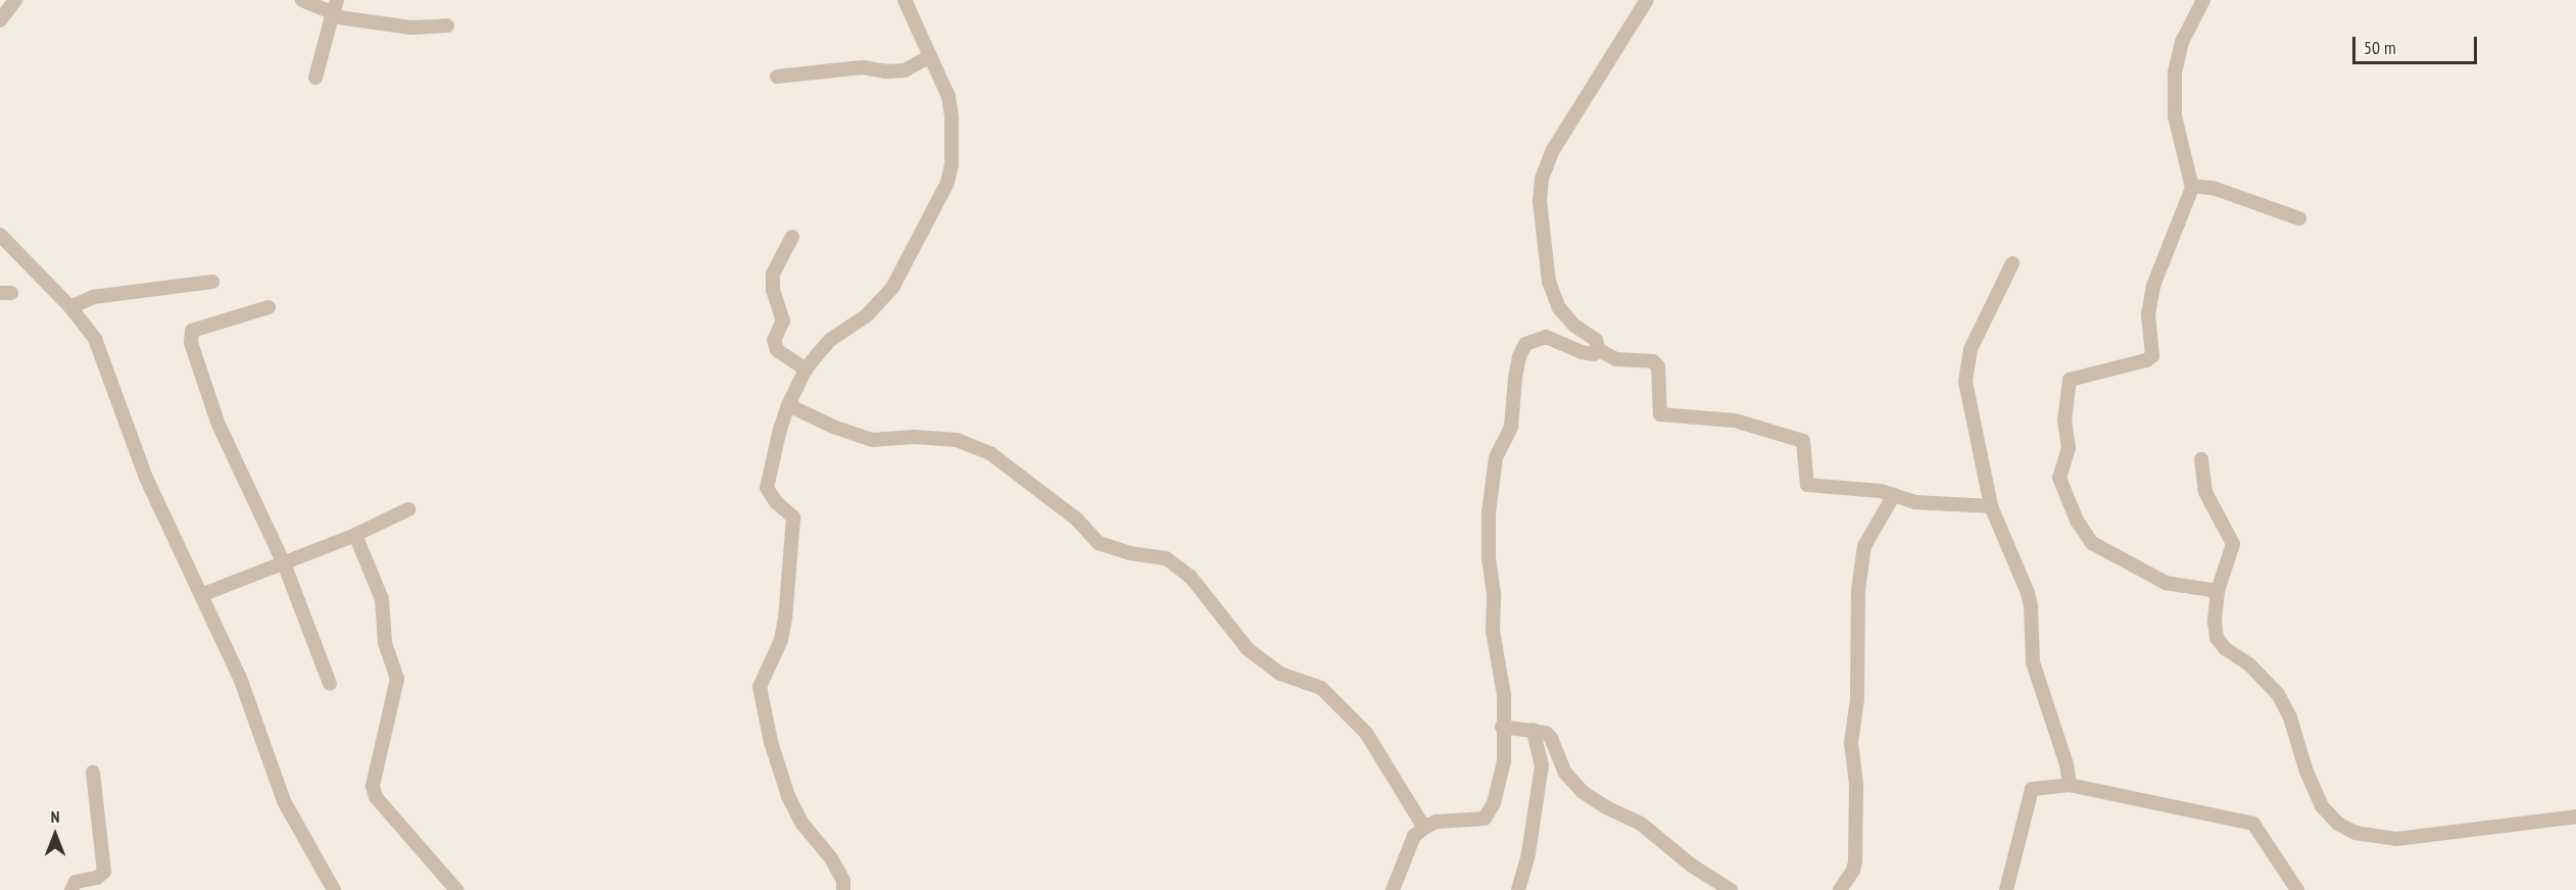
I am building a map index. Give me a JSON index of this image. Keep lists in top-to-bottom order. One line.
{"scale_bar":"50 m","north":"top"}
